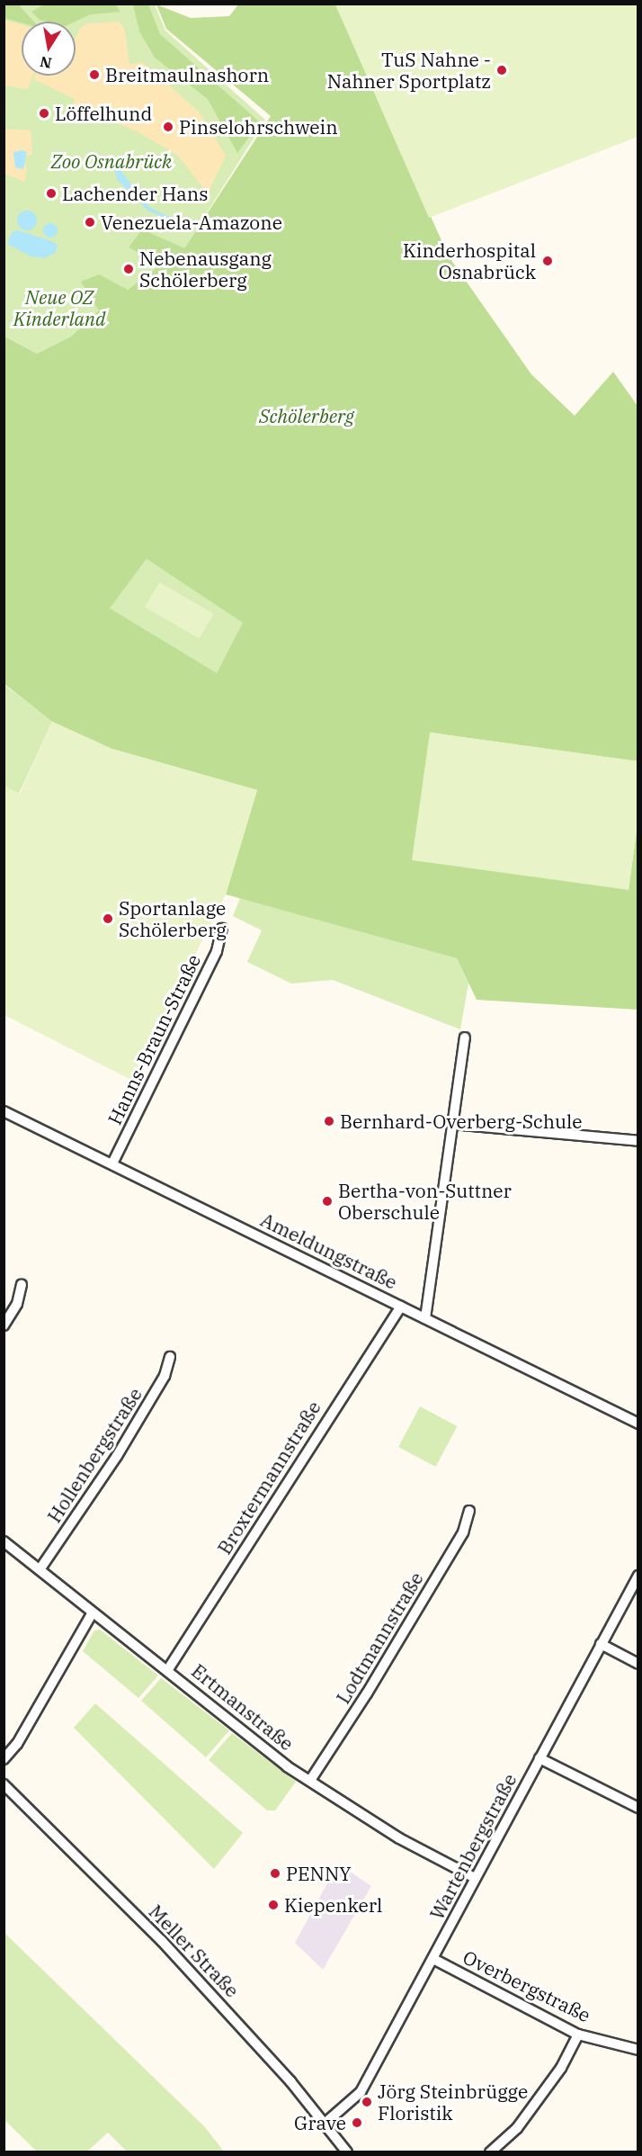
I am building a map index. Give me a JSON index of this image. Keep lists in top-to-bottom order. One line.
{"streets":{"street":["Hanns-Braun-Straße","Ameldungstraße","Hollenbergstraße","Broxtermannstraße","Lodtmannstraße","Ertmanstraße","Wartenbergstraße","Meller Straße","Overbergstraße"]},"crossings":[["Hanns-Braun-Straße","Ameldungstraße"],["Ameldungstraße","Broxtermannstraße"],["Hollenbergstraße","Ertmanstraße"],["Broxtermannstraße","Ertmanstraße"],["Lodtmannstraße","Ertmanstraße"],["Ertmanstraße","Wartenbergstraße"],["Wartenbergstraße","Meller Straße"],["Wartenbergstraße","Overbergstraße"]],"parks":["Zoo Osnabrück","Neue OZ Kinderland","Schölerberg"],"places":["TuS Nahne - Nahner Sportplatz","Breitmaulnashorn","Löffelhund","Pinselohrschwein","Lachender Hans","Venezuela-Amazone","Kinderhospital Osnabrück","Nebenausgang Schölerberg","Sportanlage Schölerberg","Bernhard-Overberg-Schule","Bertha-von-Suttner Oberschule","PENNY","Kiepenkerl","Jörg Steinbrügge Floristik","Grave"],"north":"bottom"}
